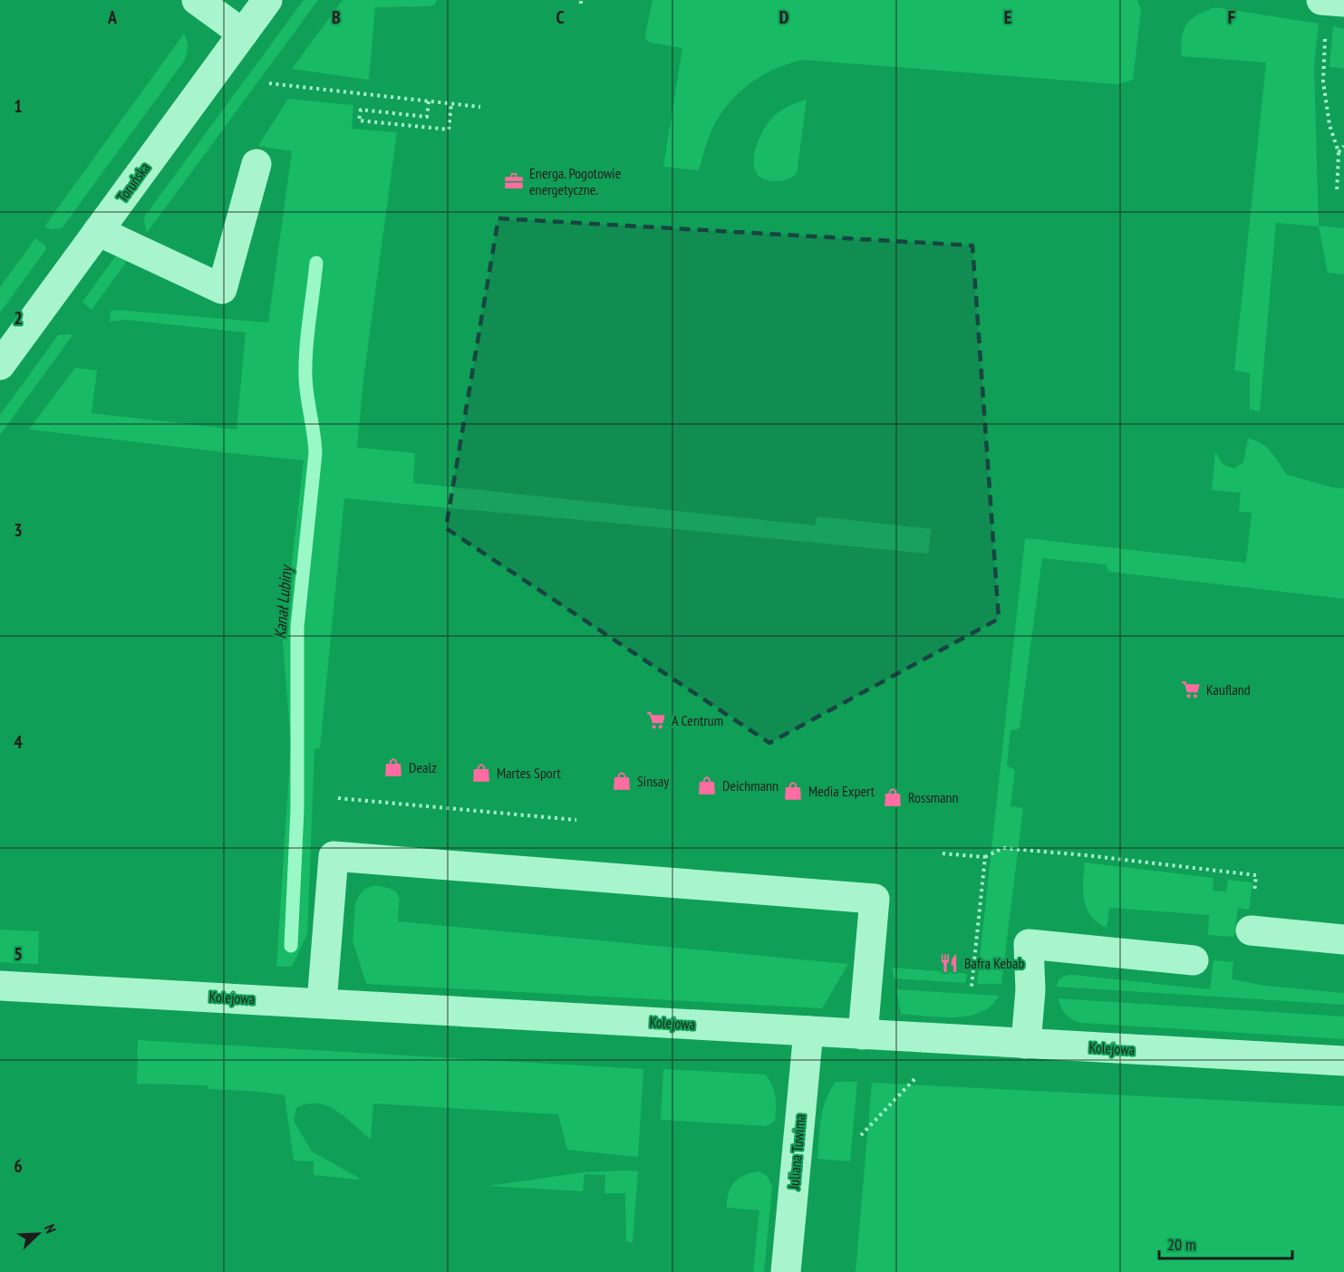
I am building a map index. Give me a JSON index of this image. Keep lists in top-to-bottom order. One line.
{"streets":{"street":["Toruńska","Kolejowa","Juliana Tuwima"]},"crossings":[["Kolejowa","Juliana Tuwima"]],"water":["Kanał Lubiny"],"places":{"office":["Energa. Pogotowie energetyczne."],"supermarket":["Kaufland","A Centrum"],"shop":["Dealz","Martes Sport","Sinsay","Deichmann","Media Expert","Rossmann"],"restaurant":["Bafra Kebab"]},"scale_bar":"20 m","north":"top right","grid":{"columns":["A","B","C","D","E","F"],"rows":["1","2","3","4","5","6"]}}
